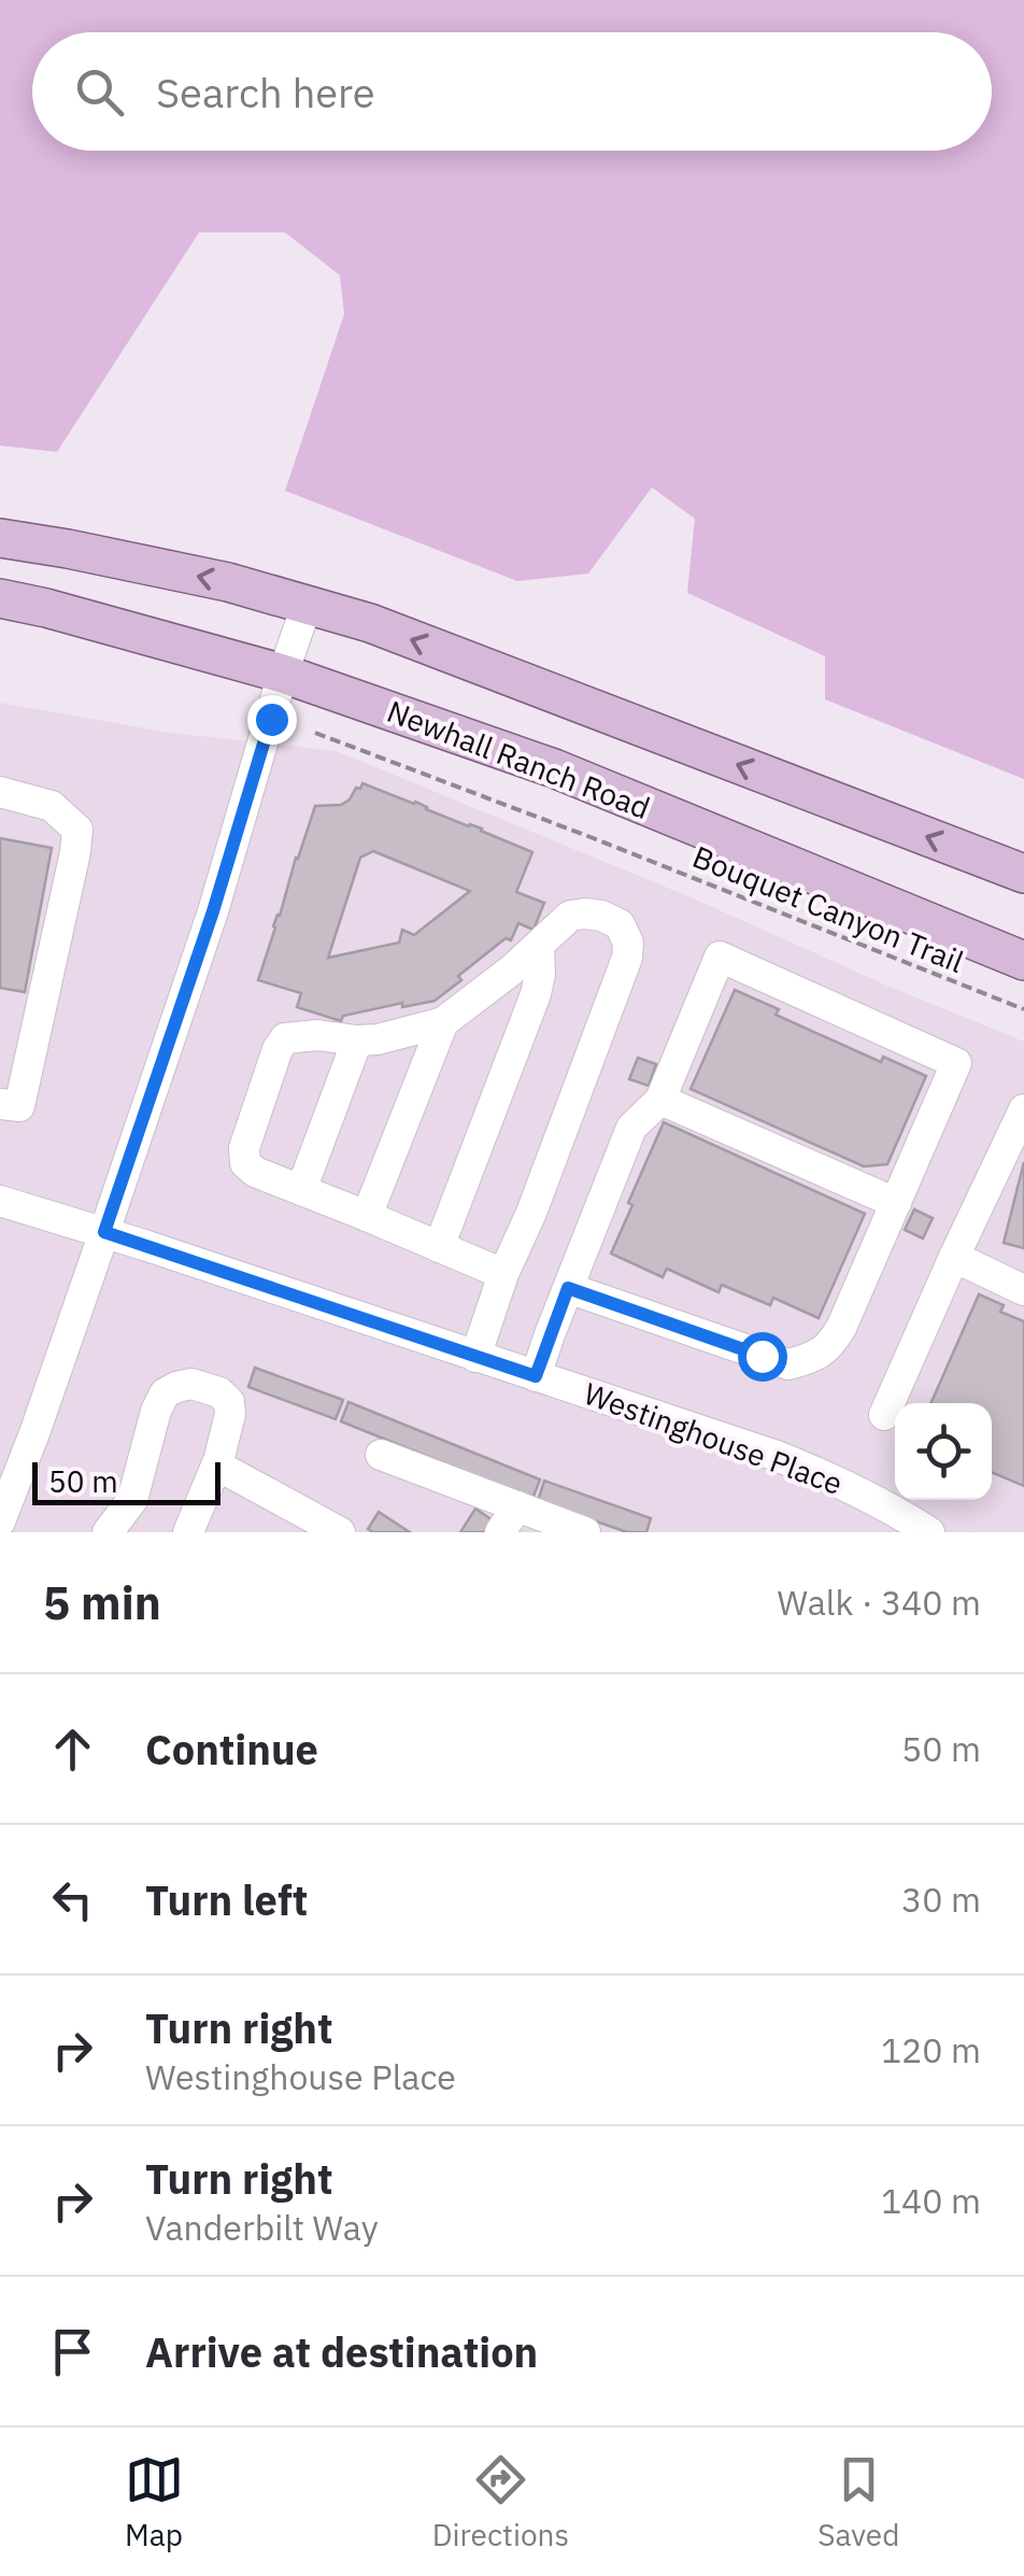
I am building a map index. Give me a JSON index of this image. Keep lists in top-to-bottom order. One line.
{"streets":{"main road":["Newhall Ranch Road"],"street":["Westinghouse Place"],"path":["Bouquet Canyon Trail"]},"scale_bar":"50 m","page":{"search":"Search here","scale":"50 m","heading":["5 min","Walk · 340 m"],"list":[["Continue","50 m"],["Turn left","30 m"],["Turn right","Westinghouse Place","120 m"],["Turn right","Vanderbilt Way","140 m"],"Arrive at destination"],"nav":["Map","Directions","Saved"]}}
